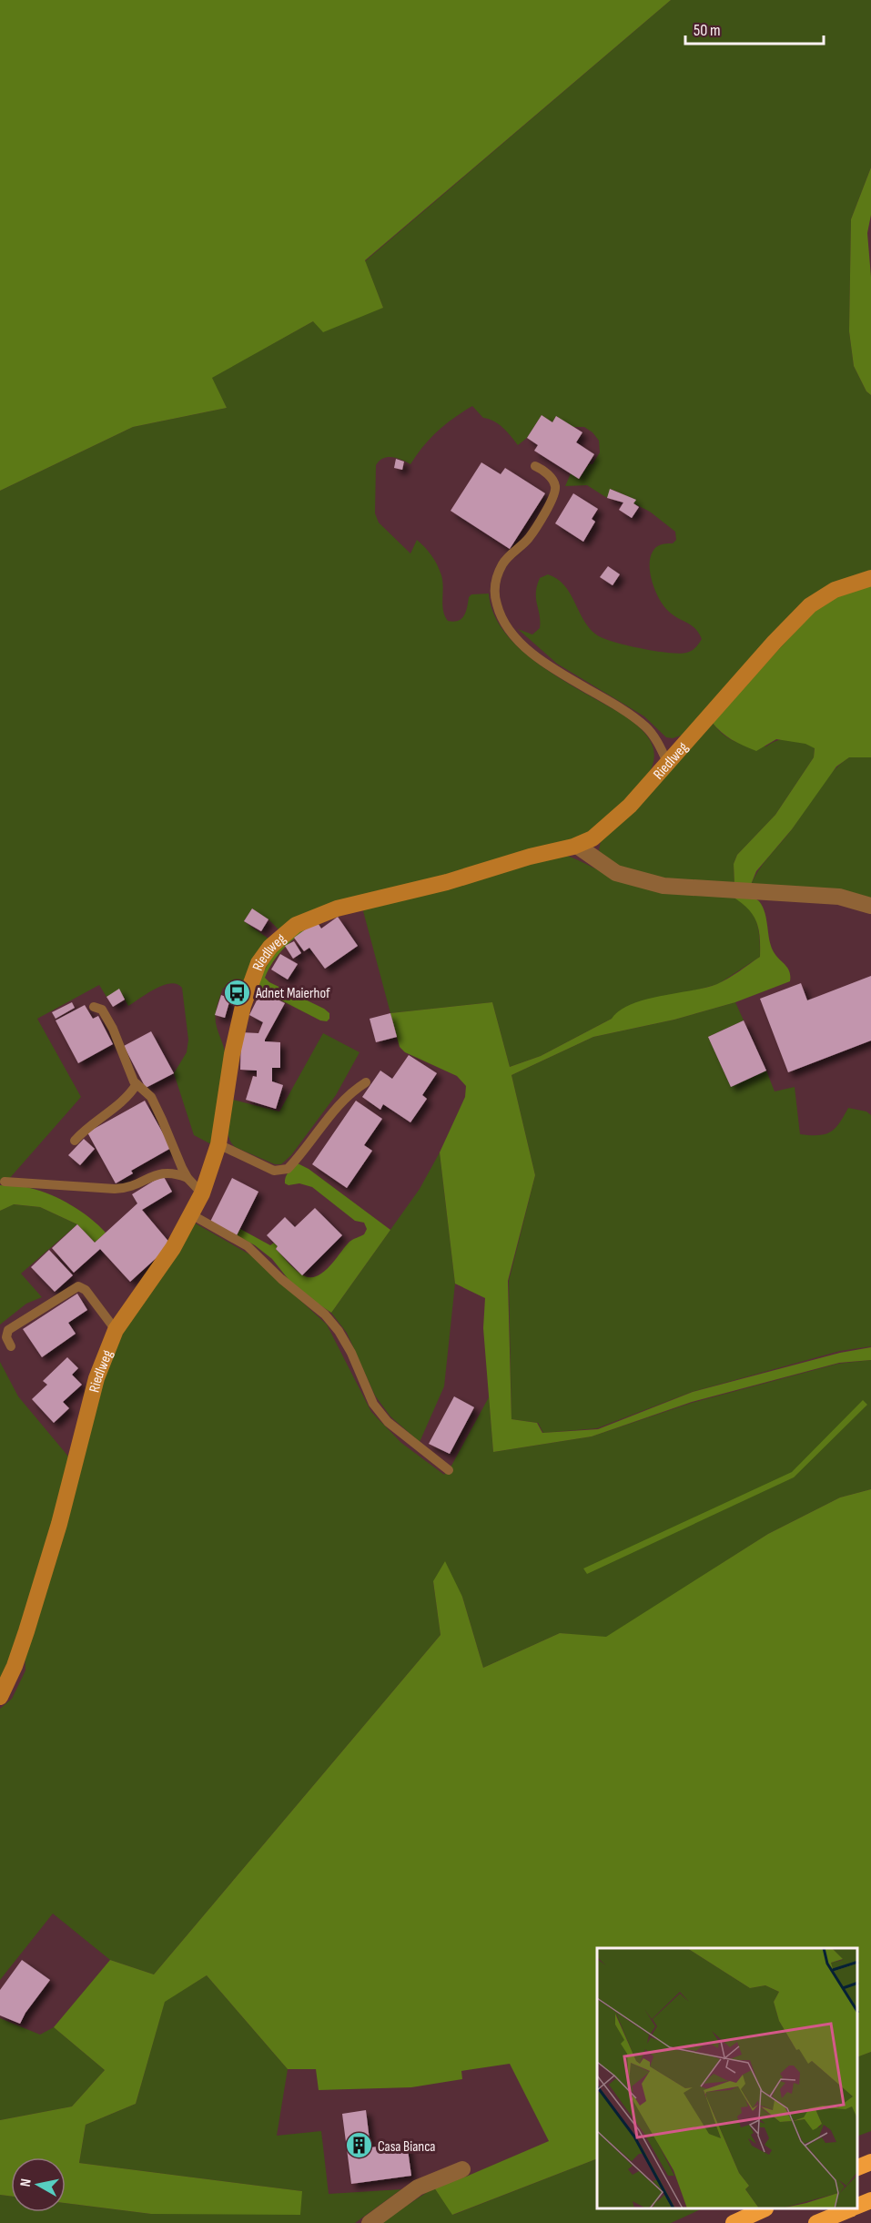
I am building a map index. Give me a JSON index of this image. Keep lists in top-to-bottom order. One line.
{"streets":{"street":["Riedlweg"]},"places":{"bus stop":["Adnet Maierhof"],"building":["Casa Bianca"]},"scale_bar":"50 m","north":"left"}
